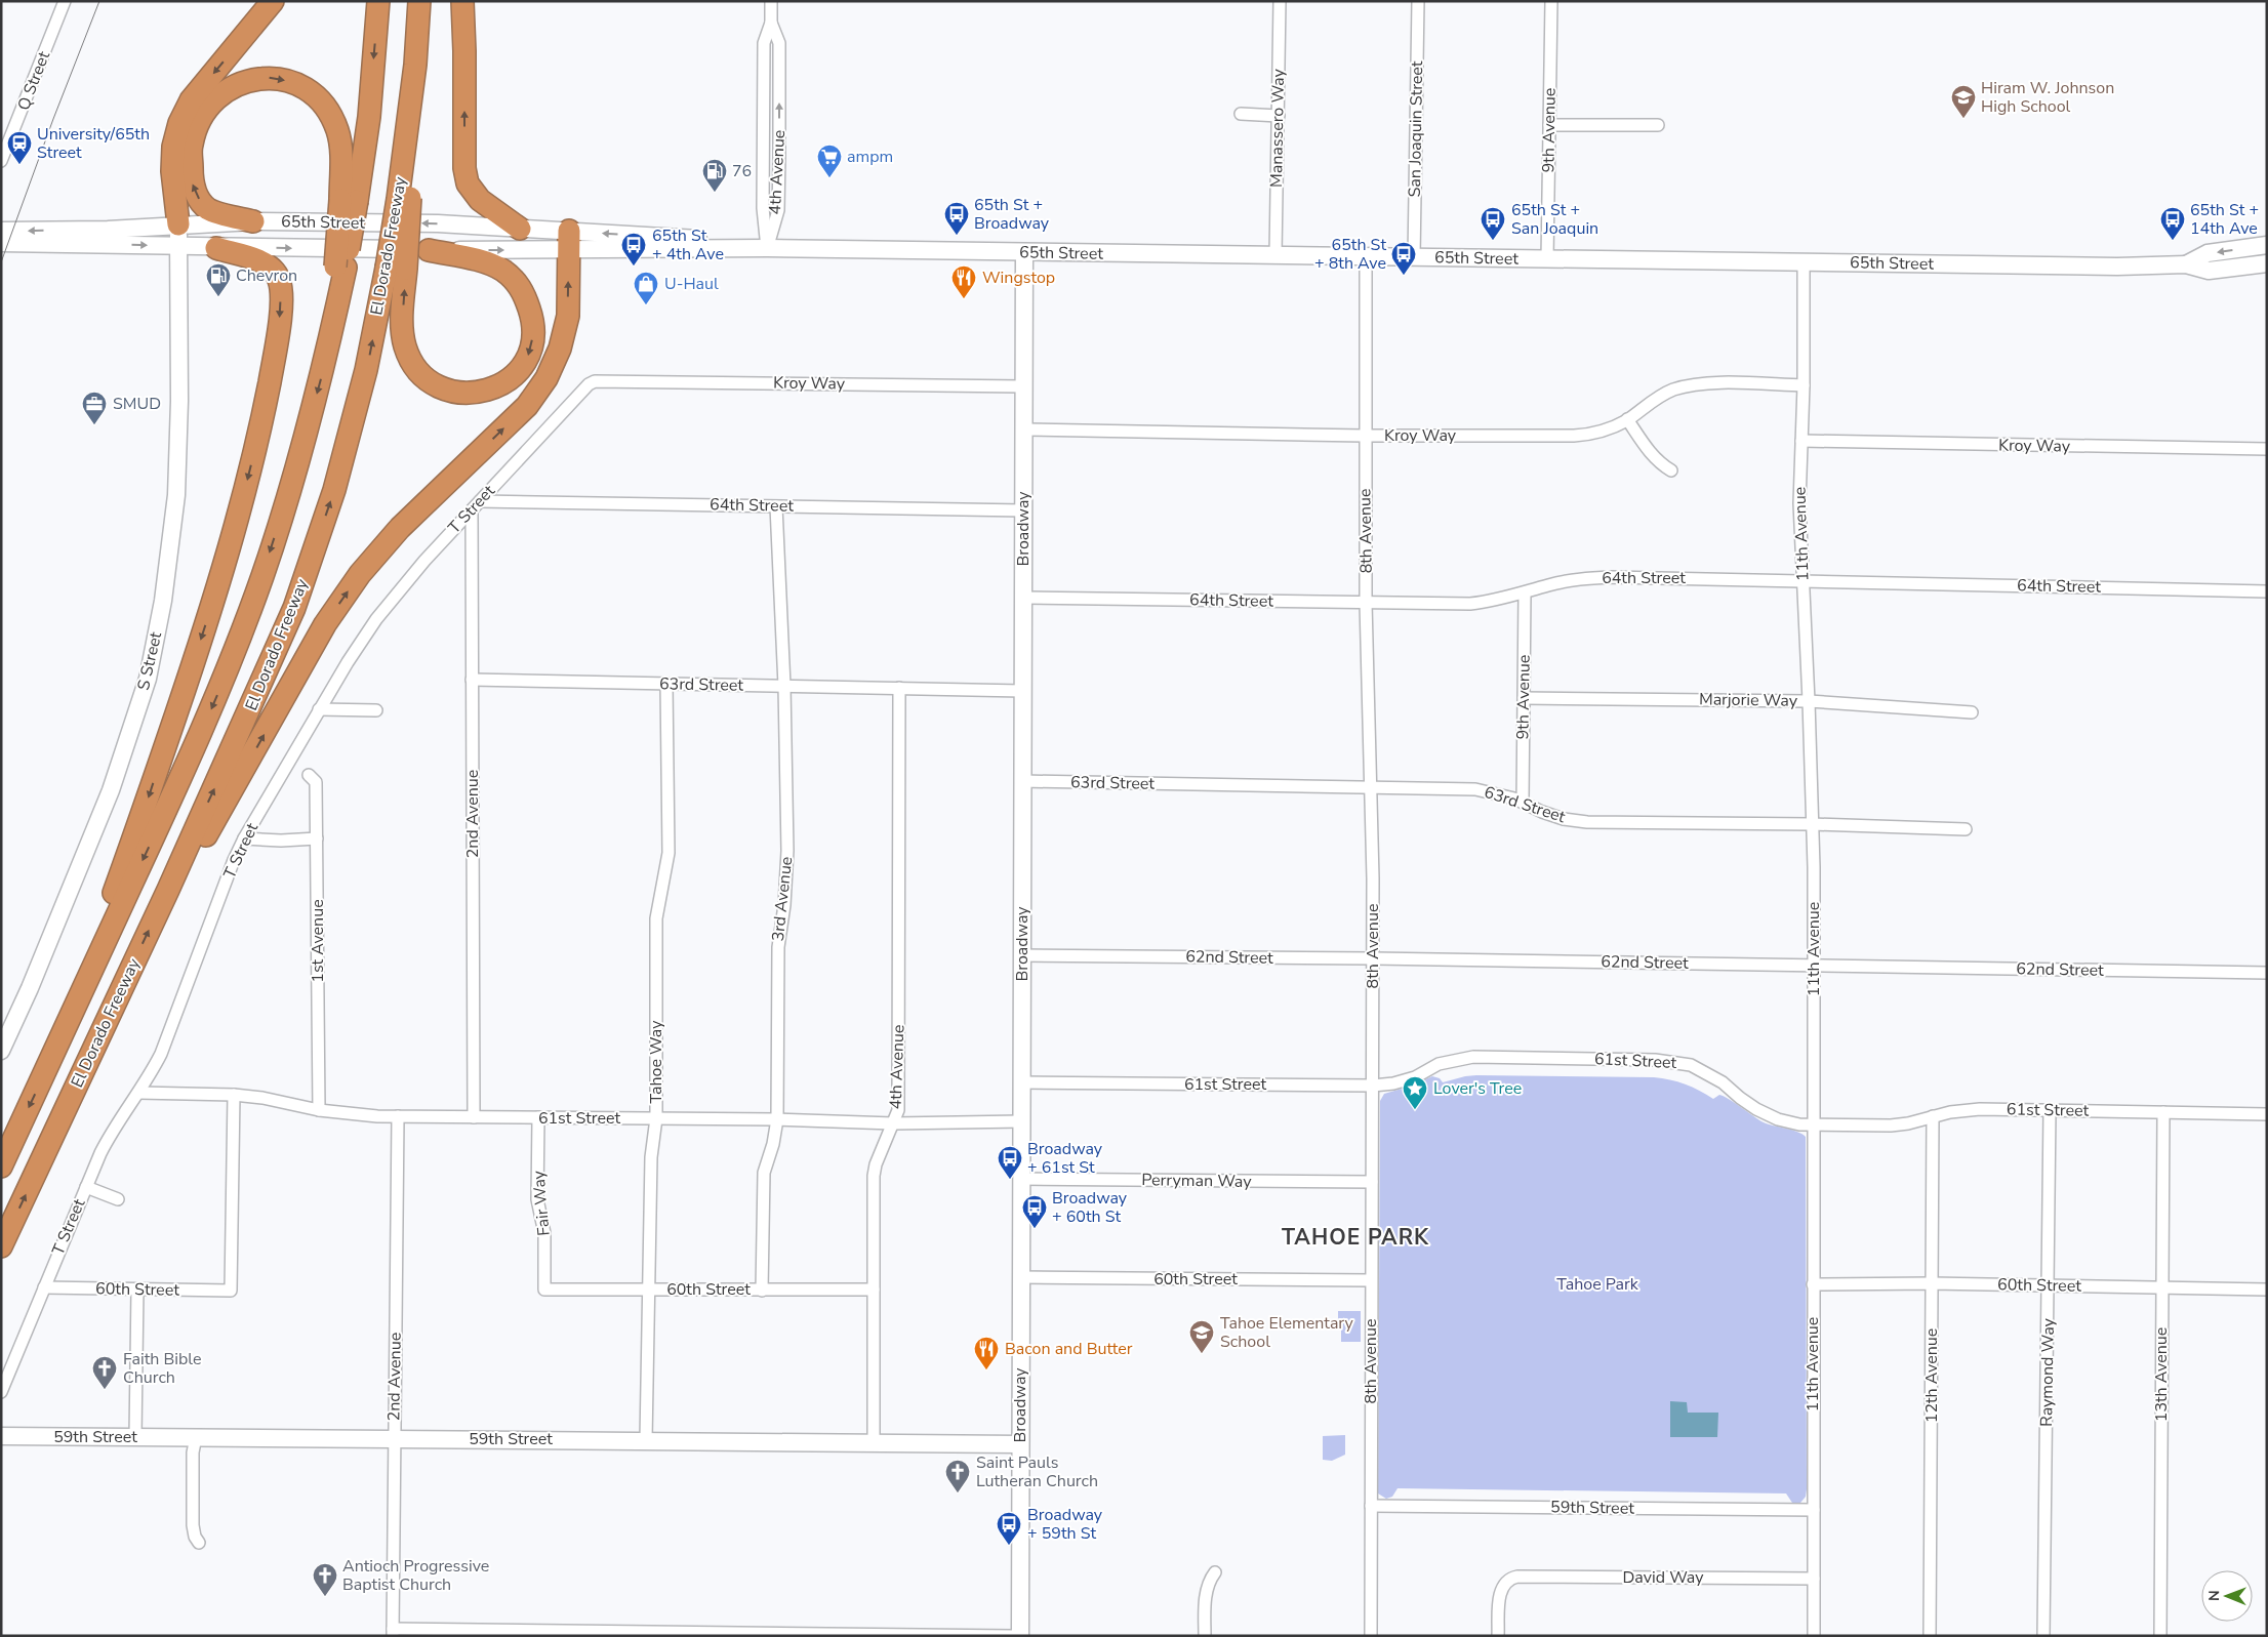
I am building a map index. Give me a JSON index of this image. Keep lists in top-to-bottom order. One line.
{"streets":{"highway":["El Dorado Freeway"],"main road":["65th Street","Broadway","S Street","59th Street"],"street":["Q Street","Manassero Way","San Joaquin Street","9th Avenue","4th Avenue","Kroy Way","64th Street","T Street","8th Avenue","11th Avenue","63rd Street","Marjorie Way","2nd Avenue","3rd Avenue","1st Avenue","62nd Street","61st Street","Tahoe Way","Perryman Way","Fair Way","60th Street","Raymond Way","13th Avenue","12th Avenue","David Way"]},"crossings":[["Manassero Way","65th Street"],["San Joaquin Street","65th Street"],["9th Avenue","65th Street"],["9th Avenue","64th Street"],["9th Avenue","63rd Street"],["9th Avenue","Marjorie Way"],["4th Avenue","65th Street"],["4th Avenue","63rd Street"],["4th Avenue","61st Street"],["4th Avenue","60th Street"],["4th Avenue","59th Street"],["65th Street","Broadway"],["65th Street","8th Avenue"],["65th Street","11th Avenue"],["65th Street","S Street"],["Kroy Way","T Street"],["Kroy Way","Broadway"],["Kroy Way","8th Avenue"],["Kroy Way","11th Avenue"],["64th Street","T Street"],["64th Street","Broadway"],["64th Street","8th Avenue"],["64th Street","11th Avenue"],["64th Street","3rd Avenue"],["T Street","2nd Avenue"],["T Street","61st Street"],["T Street","60th Street"],["Broadway","63rd Street"],["Broadway","62nd Street"],["Broadway","61st Street"],["Broadway","Perryman Way"],["Broadway","60th Street"],["Broadway","59th Street"],["8th Avenue","63rd Street"],["8th Avenue","62nd Street"],["8th Avenue","61st Street"],["8th Avenue","Perryman Way"],["8th Avenue","60th Street"],["8th Avenue","59th Street"],["11th Avenue","63rd Street"],["11th Avenue","Marjorie Way"],["11th Avenue","62nd Street"],["11th Avenue","61st Street"],["11th Avenue","60th Street"],["11th Avenue","59th Street"],["11th Avenue","David Way"],["63rd Street","2nd Avenue"],["63rd Street","3rd Avenue"],["63rd Street","Tahoe Way"],["2nd Avenue","61st Street"],["2nd Avenue","59th Street"],["3rd Avenue","61st Street"],["3rd Avenue","60th Street"],["1st Avenue","61st Street"],["61st Street","Tahoe Way"],["61st Street","Fair Way"],["61st Street","60th Street"],["61st Street","Raymond Way"],["61st Street","13th Avenue"],["61st Street","12th Avenue"],["Tahoe Way","60th Street"],["Tahoe Way","59th Street"],["Fair Way","60th Street"],["60th Street","Raymond Way"],["60th Street","13th Avenue"],["60th Street","12th Avenue"]],"districts":["TAHOE PARK"],"parks":["Tahoe Park"],"places":{"school or university":["Hiram W. Johnson High School","Tahoe Elementary School"],"station":["University/65th Street"],"supermarket":["ampm"],"fuel station":["76","Chevron"],"bus stop":["65th St + Broadway","65th St + San Joaquin","65th St + 14th Ave","65th St + 4th Ave","65th St + 8th Ave","Broadway + 61st St","Broadway + 60th St","Broadway + 59th St"],"restaurant":["Wingstop","Bacon and Butter"],"shop":["U-Haul"],"office":["SMUD"],"place":["Lover's Tree"],"church":["Faith Bible Church","Saint Pauls Lutheran Church","Antioch Progressive Baptist Church"]},"north":"left"}
